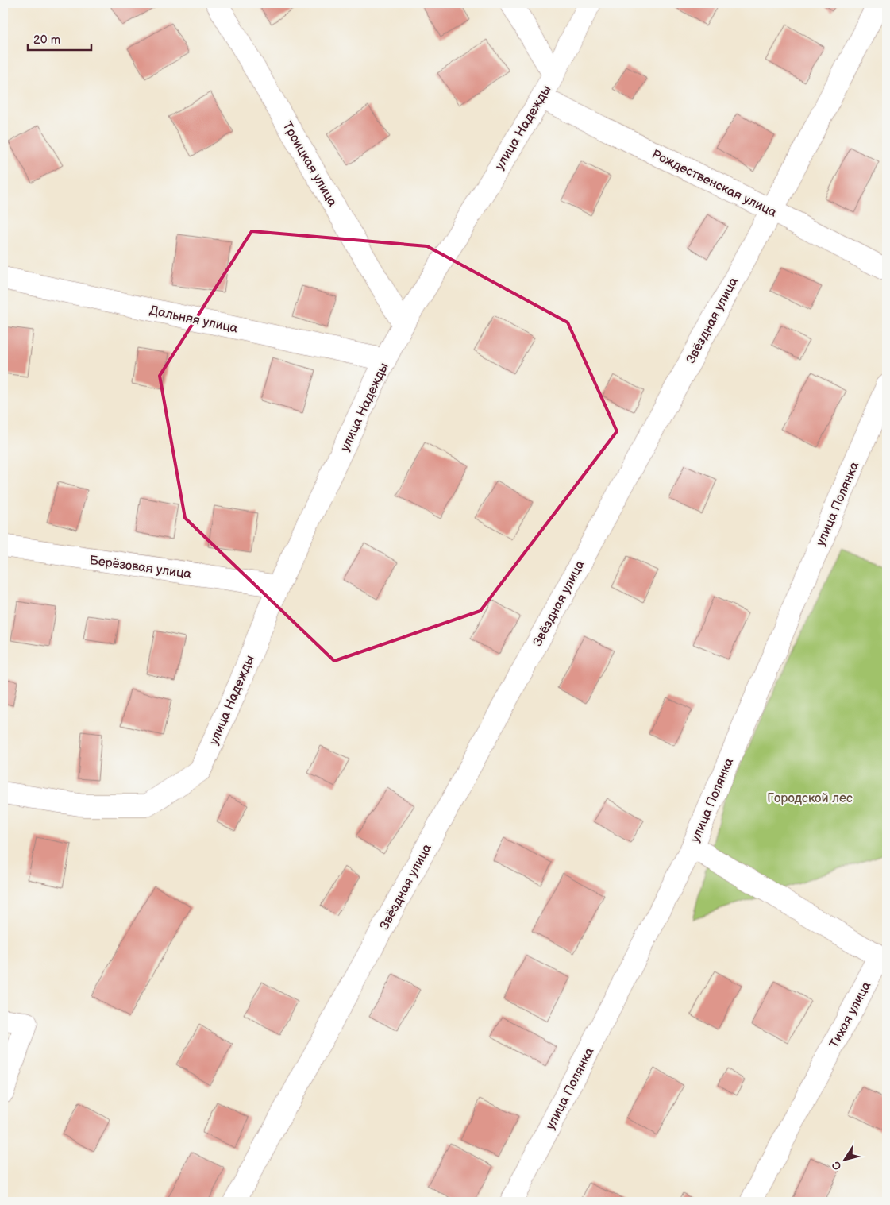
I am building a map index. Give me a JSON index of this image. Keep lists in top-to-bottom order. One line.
{"streets":{"street":["улица Надежды","Троицкая улица","Рождественская улица","Дальняя улица","Звёздная улица","улица Полянка","Берёзовая улица","Тихая улица"]},"crossings":[["улица Надежды","Троицкая улица"],["улица Надежды","Рождественская улица"],["улица Надежды","Дальняя улица"],["улица Надежды","Берёзовая улица"],["Рождественская улица","Звёздная улица"],["улица Полянка","Тихая улица"]],"parks":["Городской лес"],"scale_bar":"20 m","north":"bottom left"}
